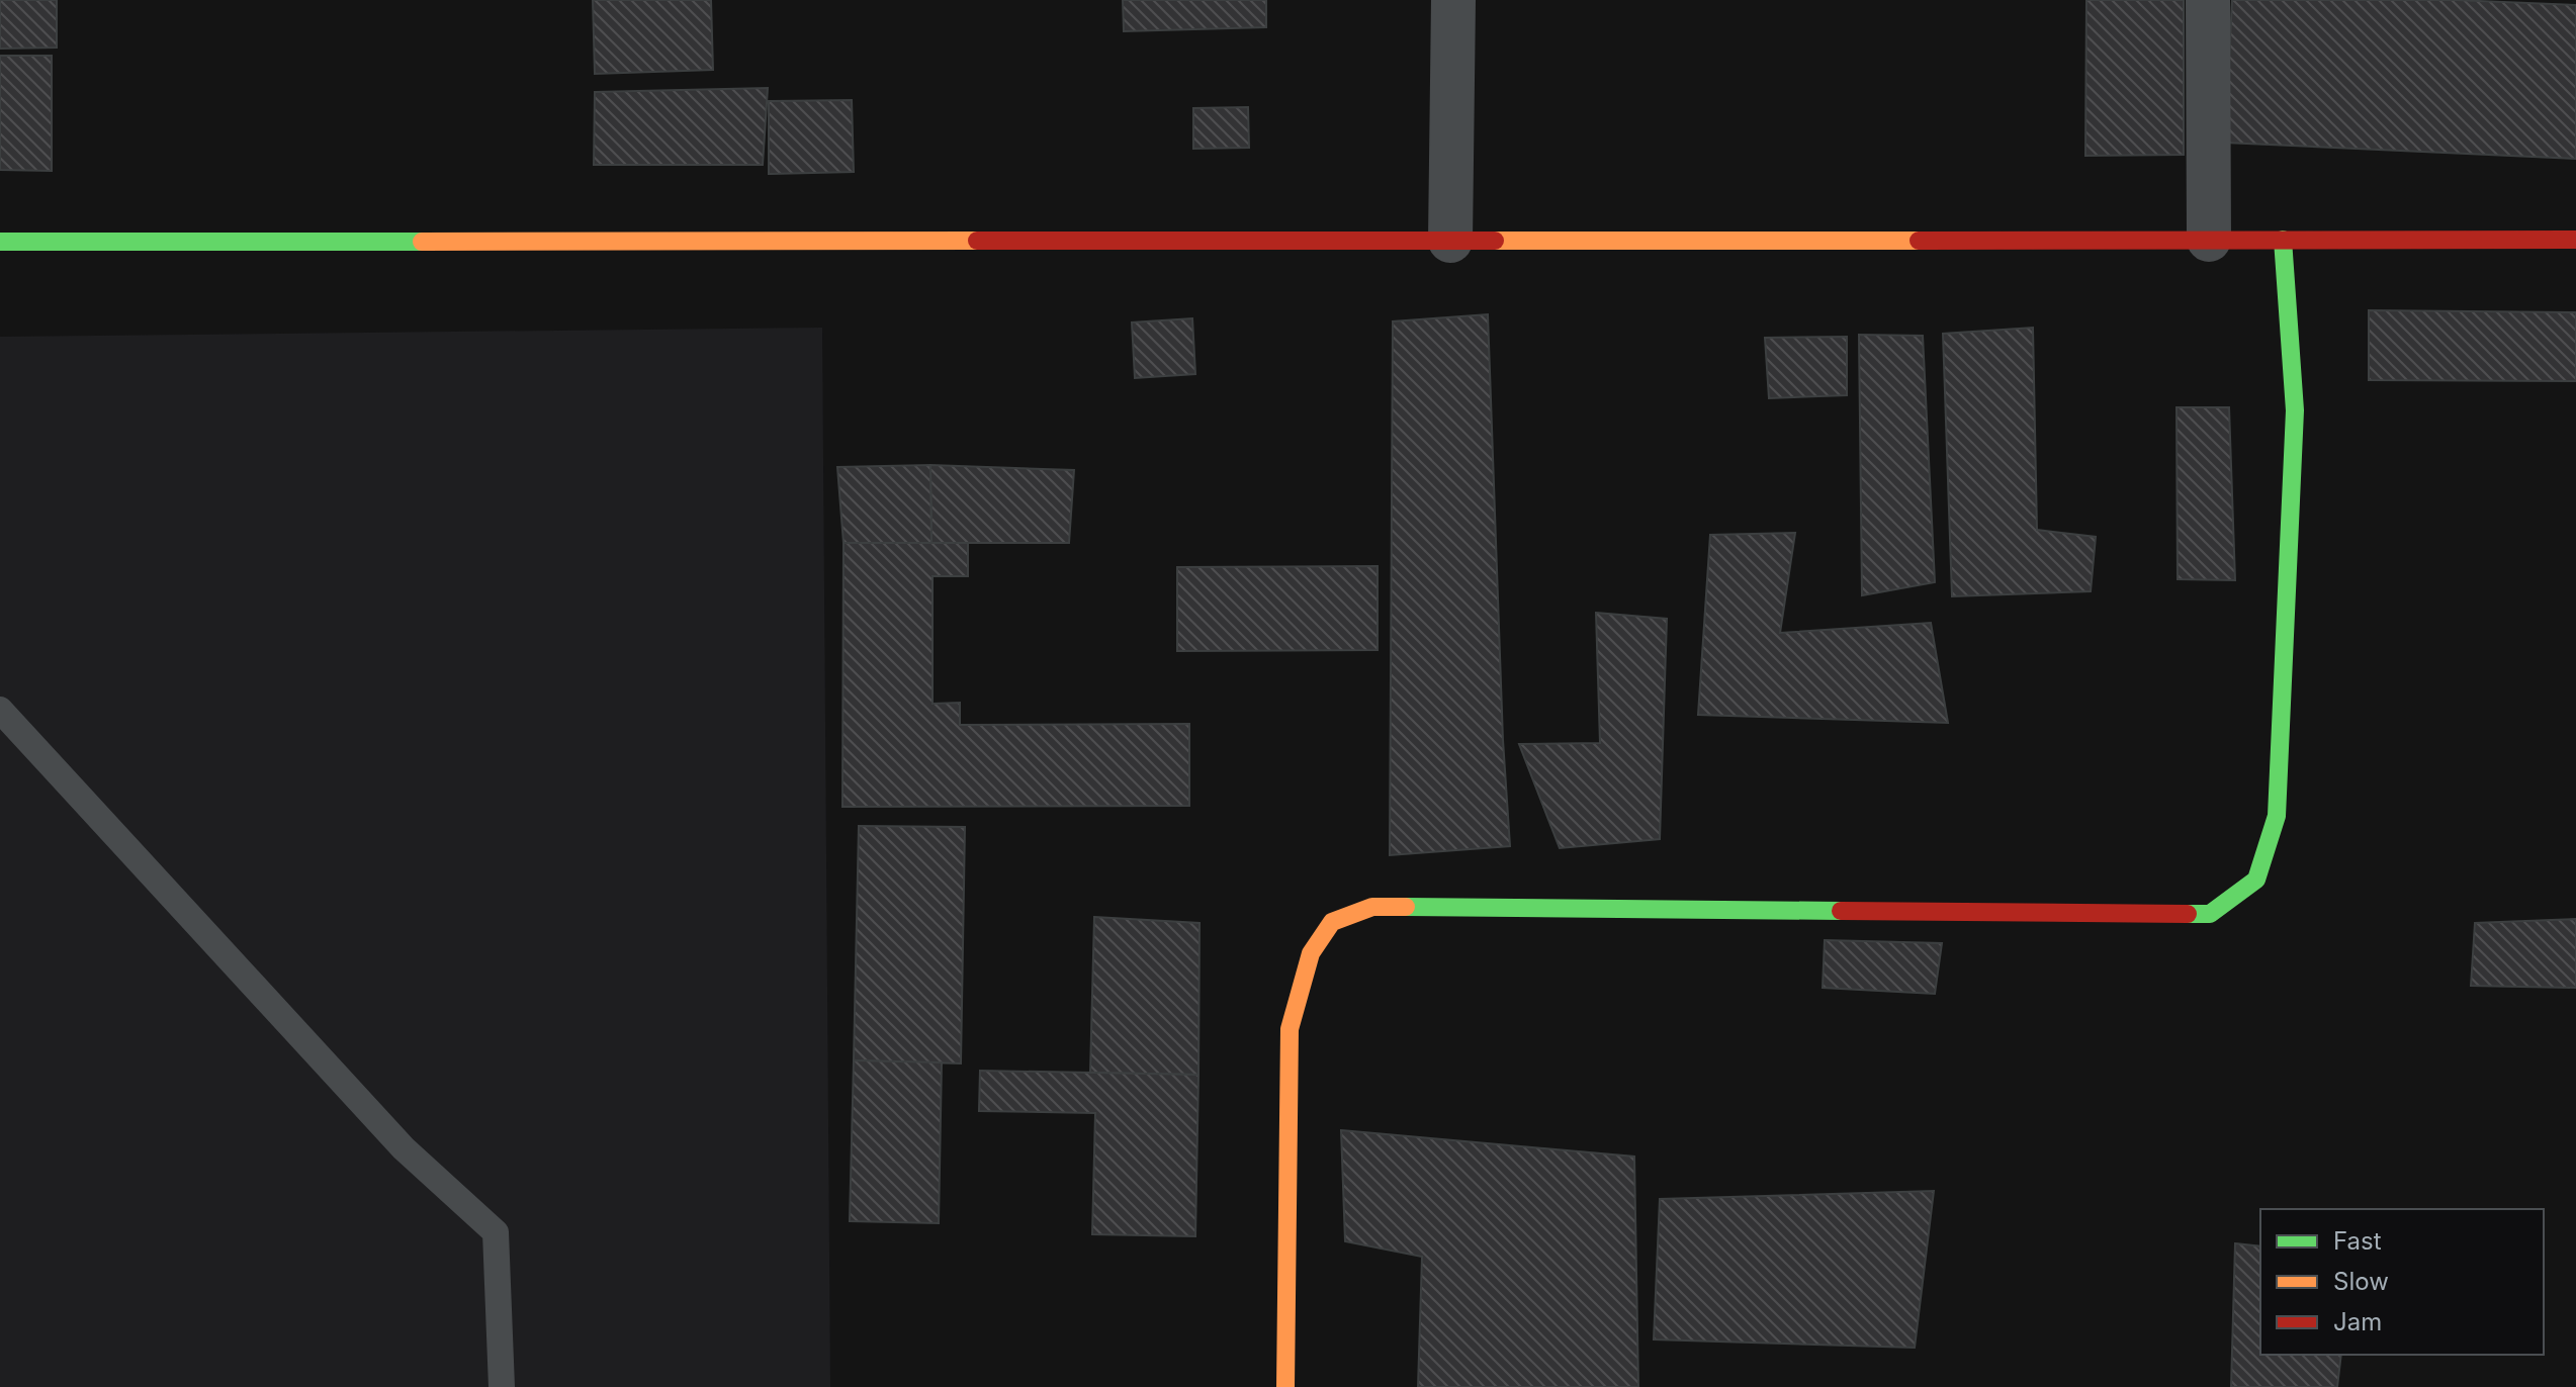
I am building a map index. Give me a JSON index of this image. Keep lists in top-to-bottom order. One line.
{"legend":["Fast","Slow","Jam"]}
